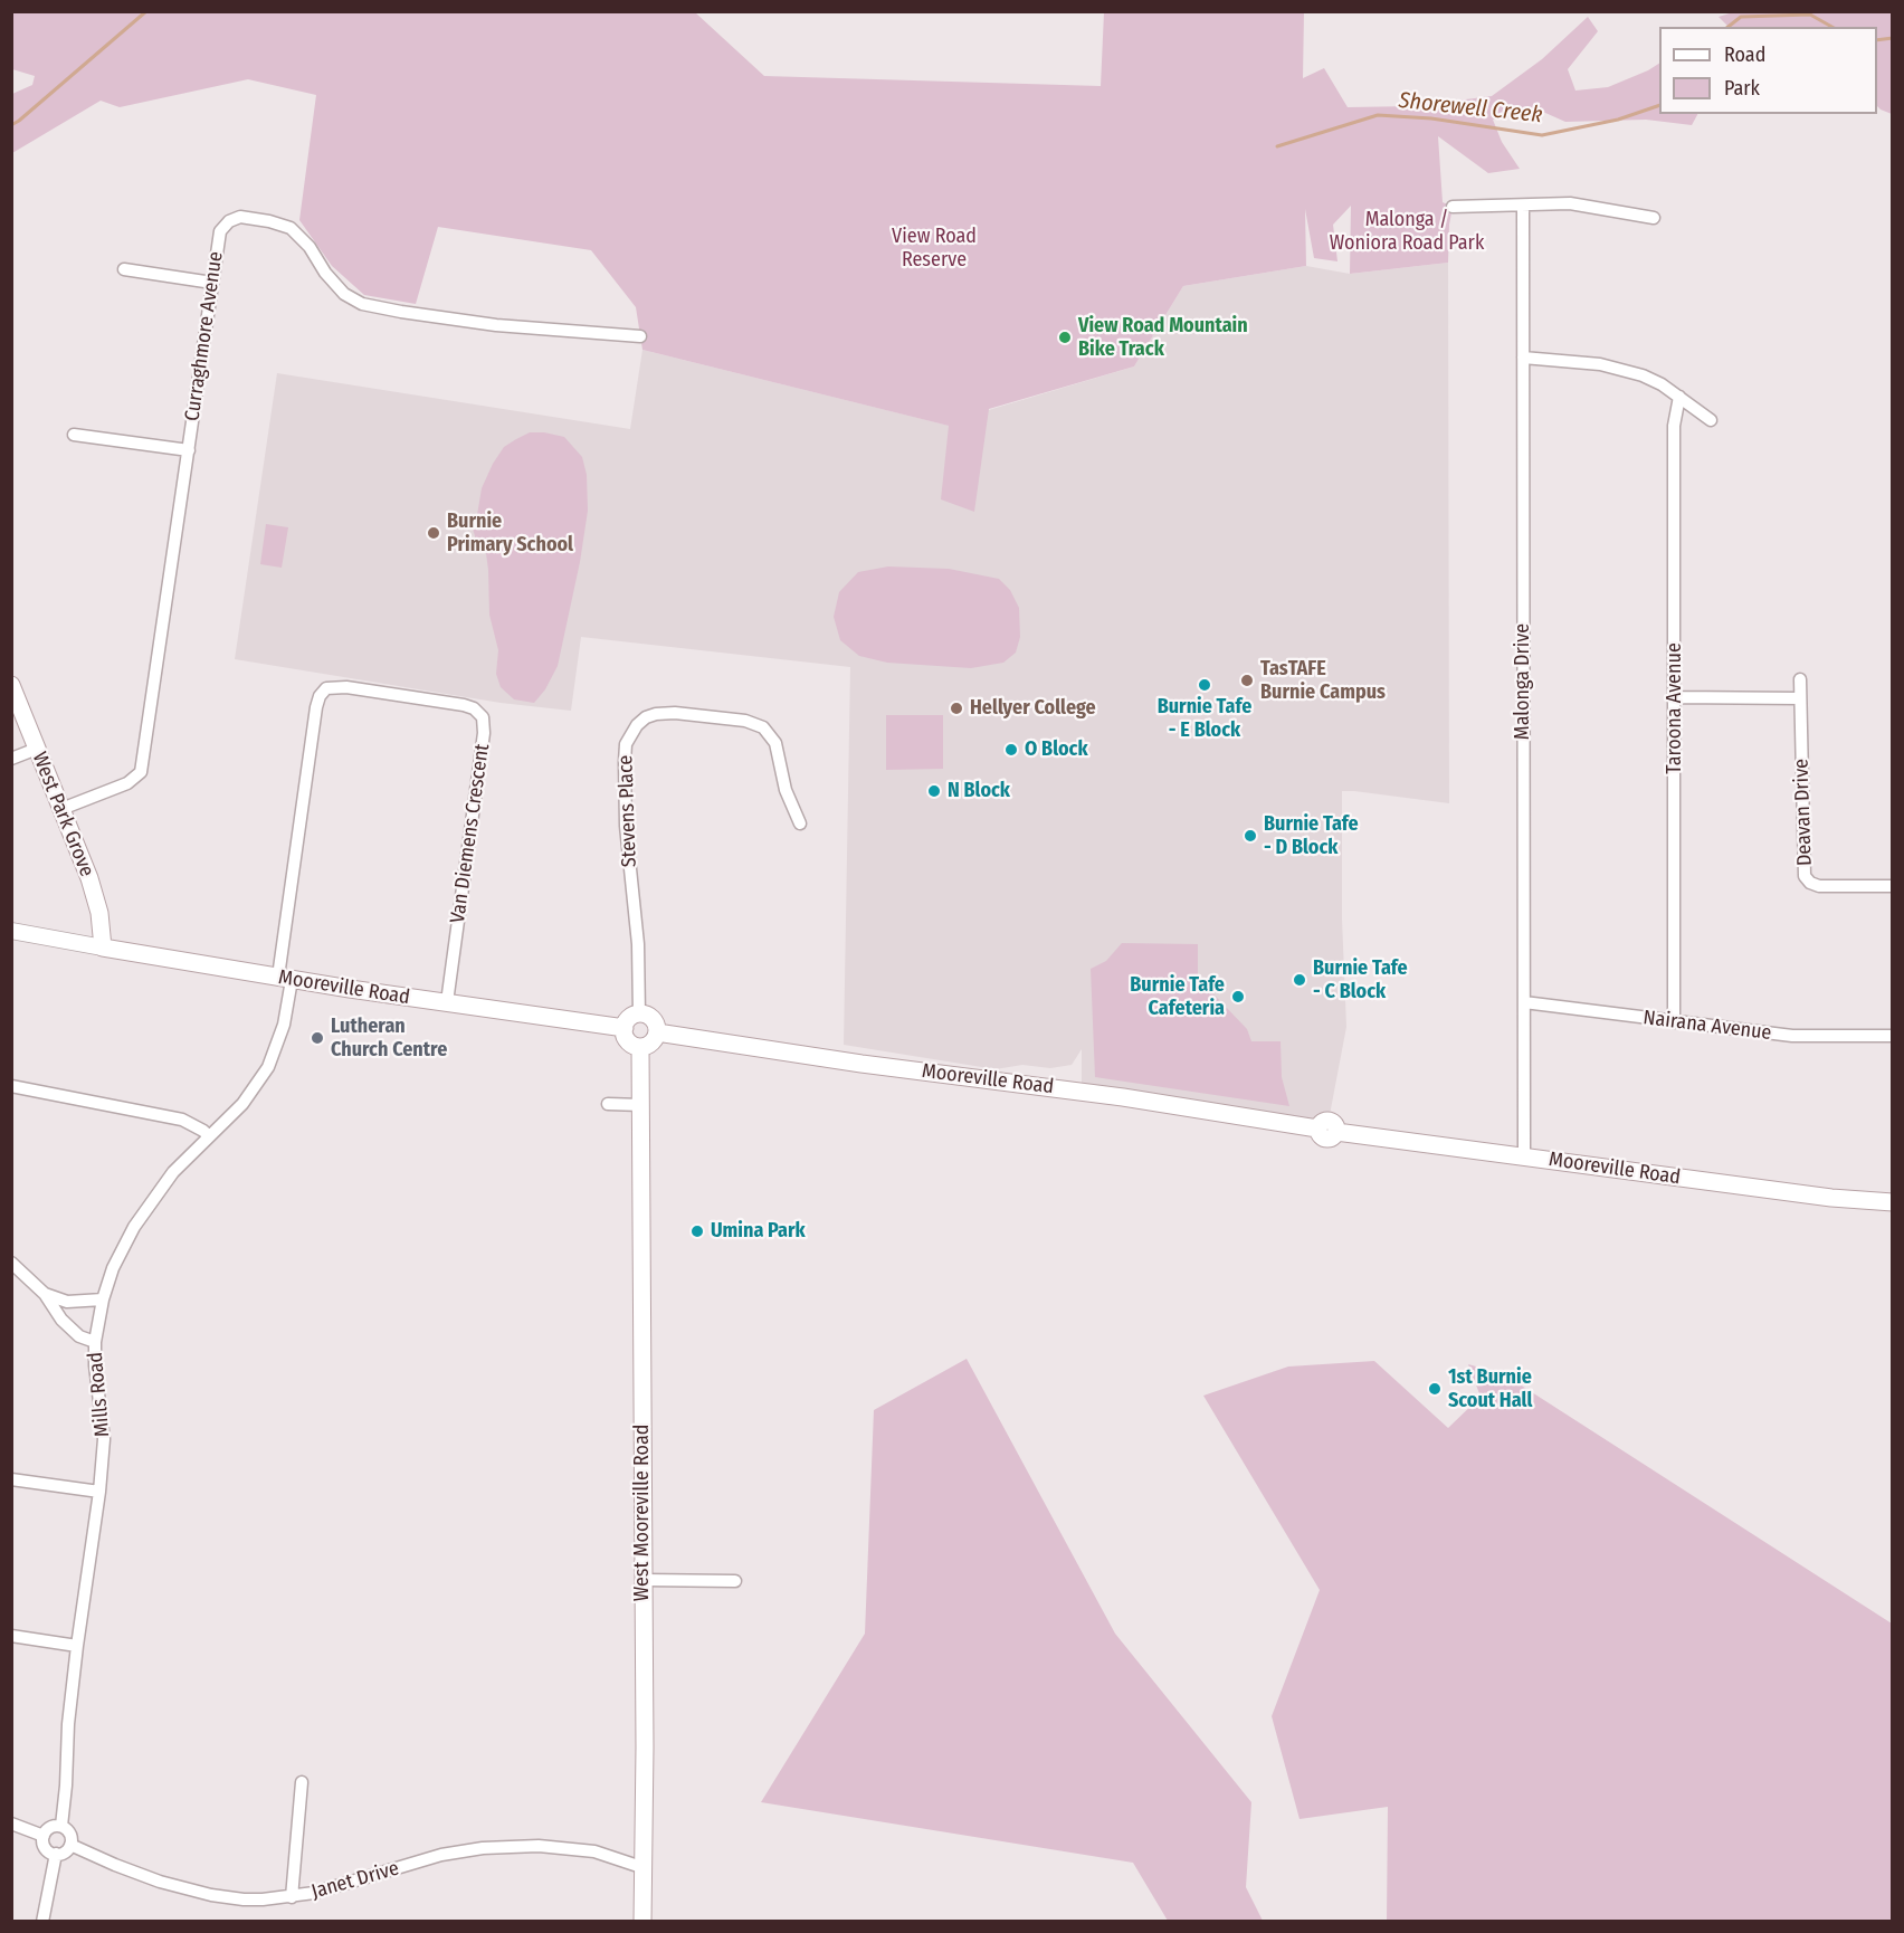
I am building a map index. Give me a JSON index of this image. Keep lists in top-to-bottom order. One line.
{"streets":{"main road":["West Park Grove","Mooreville Road","West Mooreville Road"],"street":["Curraghmore Avenue","Malonga Drive","Taroona Avenue","Stevens Place","Deavan Drive","Van Diemens Crescent","Nairana Avenue","Mills Road","Janet Drive"]},"crossings":[["Curraghmore Avenue","West Park Grove"],["Malonga Drive","Mooreville Road"],["Malonga Drive","Nairana Avenue"],["Taroona Avenue","Nairana Avenue"],["Stevens Place","Mooreville Road"],["Stevens Place","West Mooreville Road"],["West Park Grove","Mooreville Road"],["Van Diemens Crescent","Mooreville Road"],["Van Diemens Crescent","Mills Road"],["Mooreville Road","Mills Road"],["Mooreville Road","West Mooreville Road"],["Mills Road","Janet Drive"],["West Mooreville Road","Janet Drive"]],"water":["Shorewell Creek"],"parks":["Malonga / Woniora Road Park","View Road Reserve"],"places":["View Road Mountain Bike Track","Burnie Primary School","TasTAFE Burnie Campus","Burnie Tafe - E Block","Hellyer College","O Block","N Block","Burnie Tafe - D Block","Burnie Tafe - C Block","Burnie Tafe Cafeteria","Lutheran Church Centre","Umina Park","1st Burnie Scout Hall"],"legend":["Road","Park"]}
